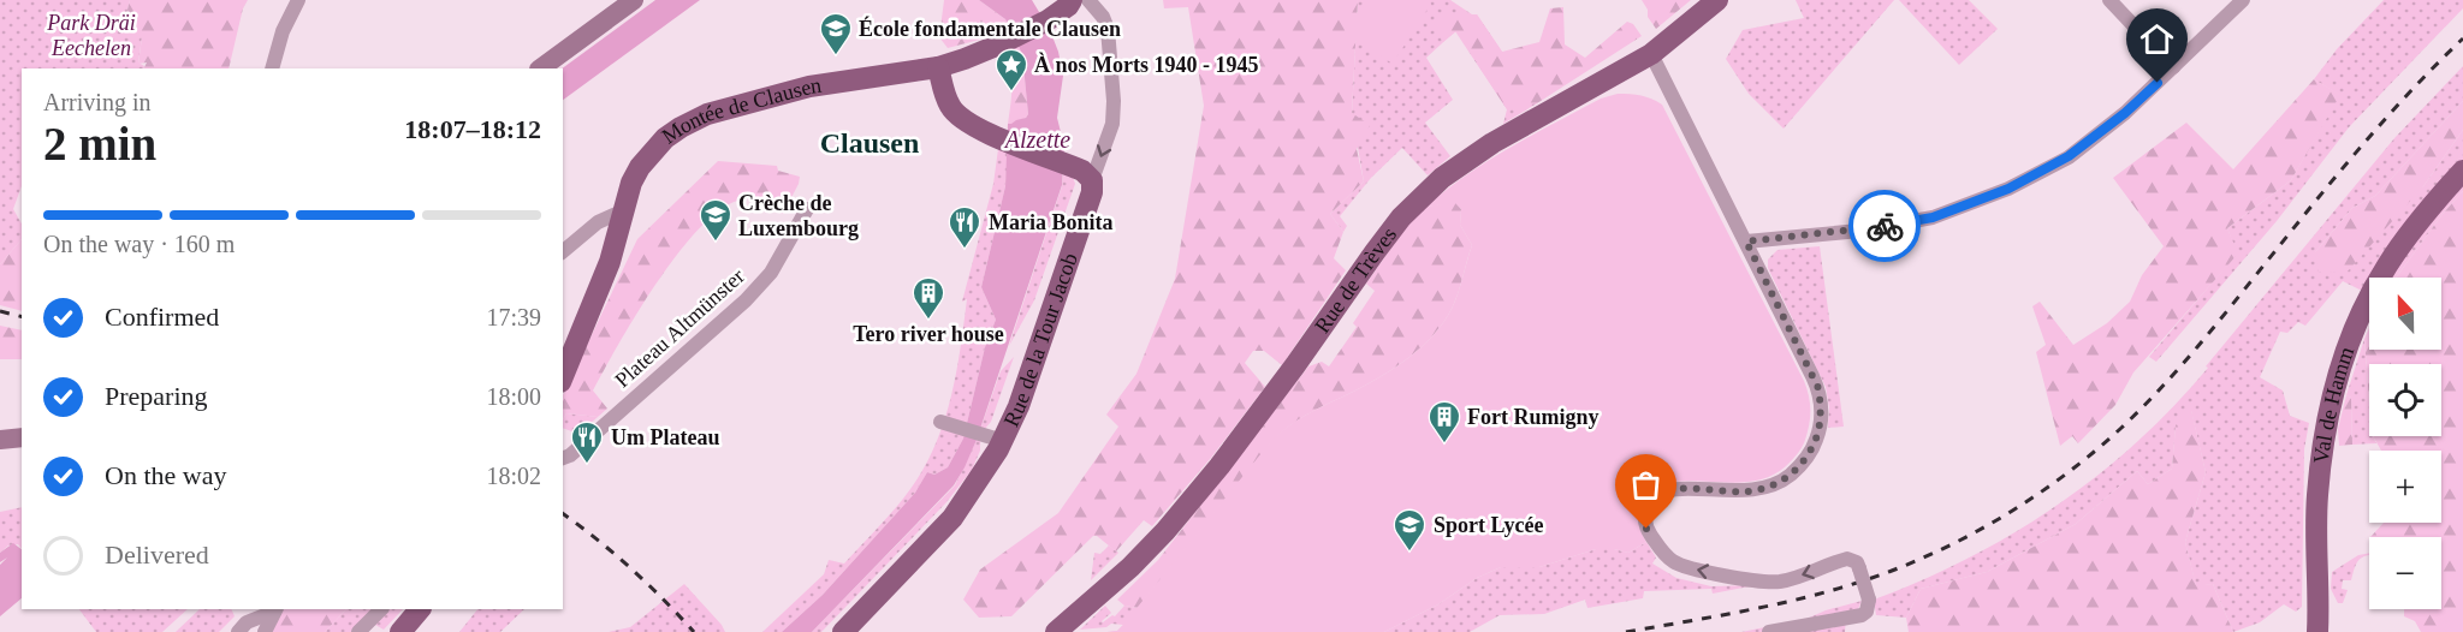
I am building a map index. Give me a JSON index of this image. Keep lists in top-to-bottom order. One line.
{"streets":{"main road":["Montée de Clausen","Rue de Trèves","Rue de la Tour Jacob","Val de Hamm"],"street":["Plateau Altmünster"]},"districts":["Clausen"],"water":["Alzette"],"parks":["Park Dräi Eechelen"],"places":{"school or university":["École fondamentale Clausen","Crèche de Luxembourg","Sport Lycée"],"place":["À nos Morts 1940 - 1945"],"restaurant":["Maria Bonita","Um Plateau"],"building":["Tero river house","Fort Rumigny"]},"north":"top","page":{"heading":["2 min","Arriving in","18:07–18:12"],"bar":"On the way · 160 m","map_buttons":["+","−"],"list":[["Confirmed","17:39"],["Preparing","18:00"],["On the way","18:02"],"Delivered"]}}
